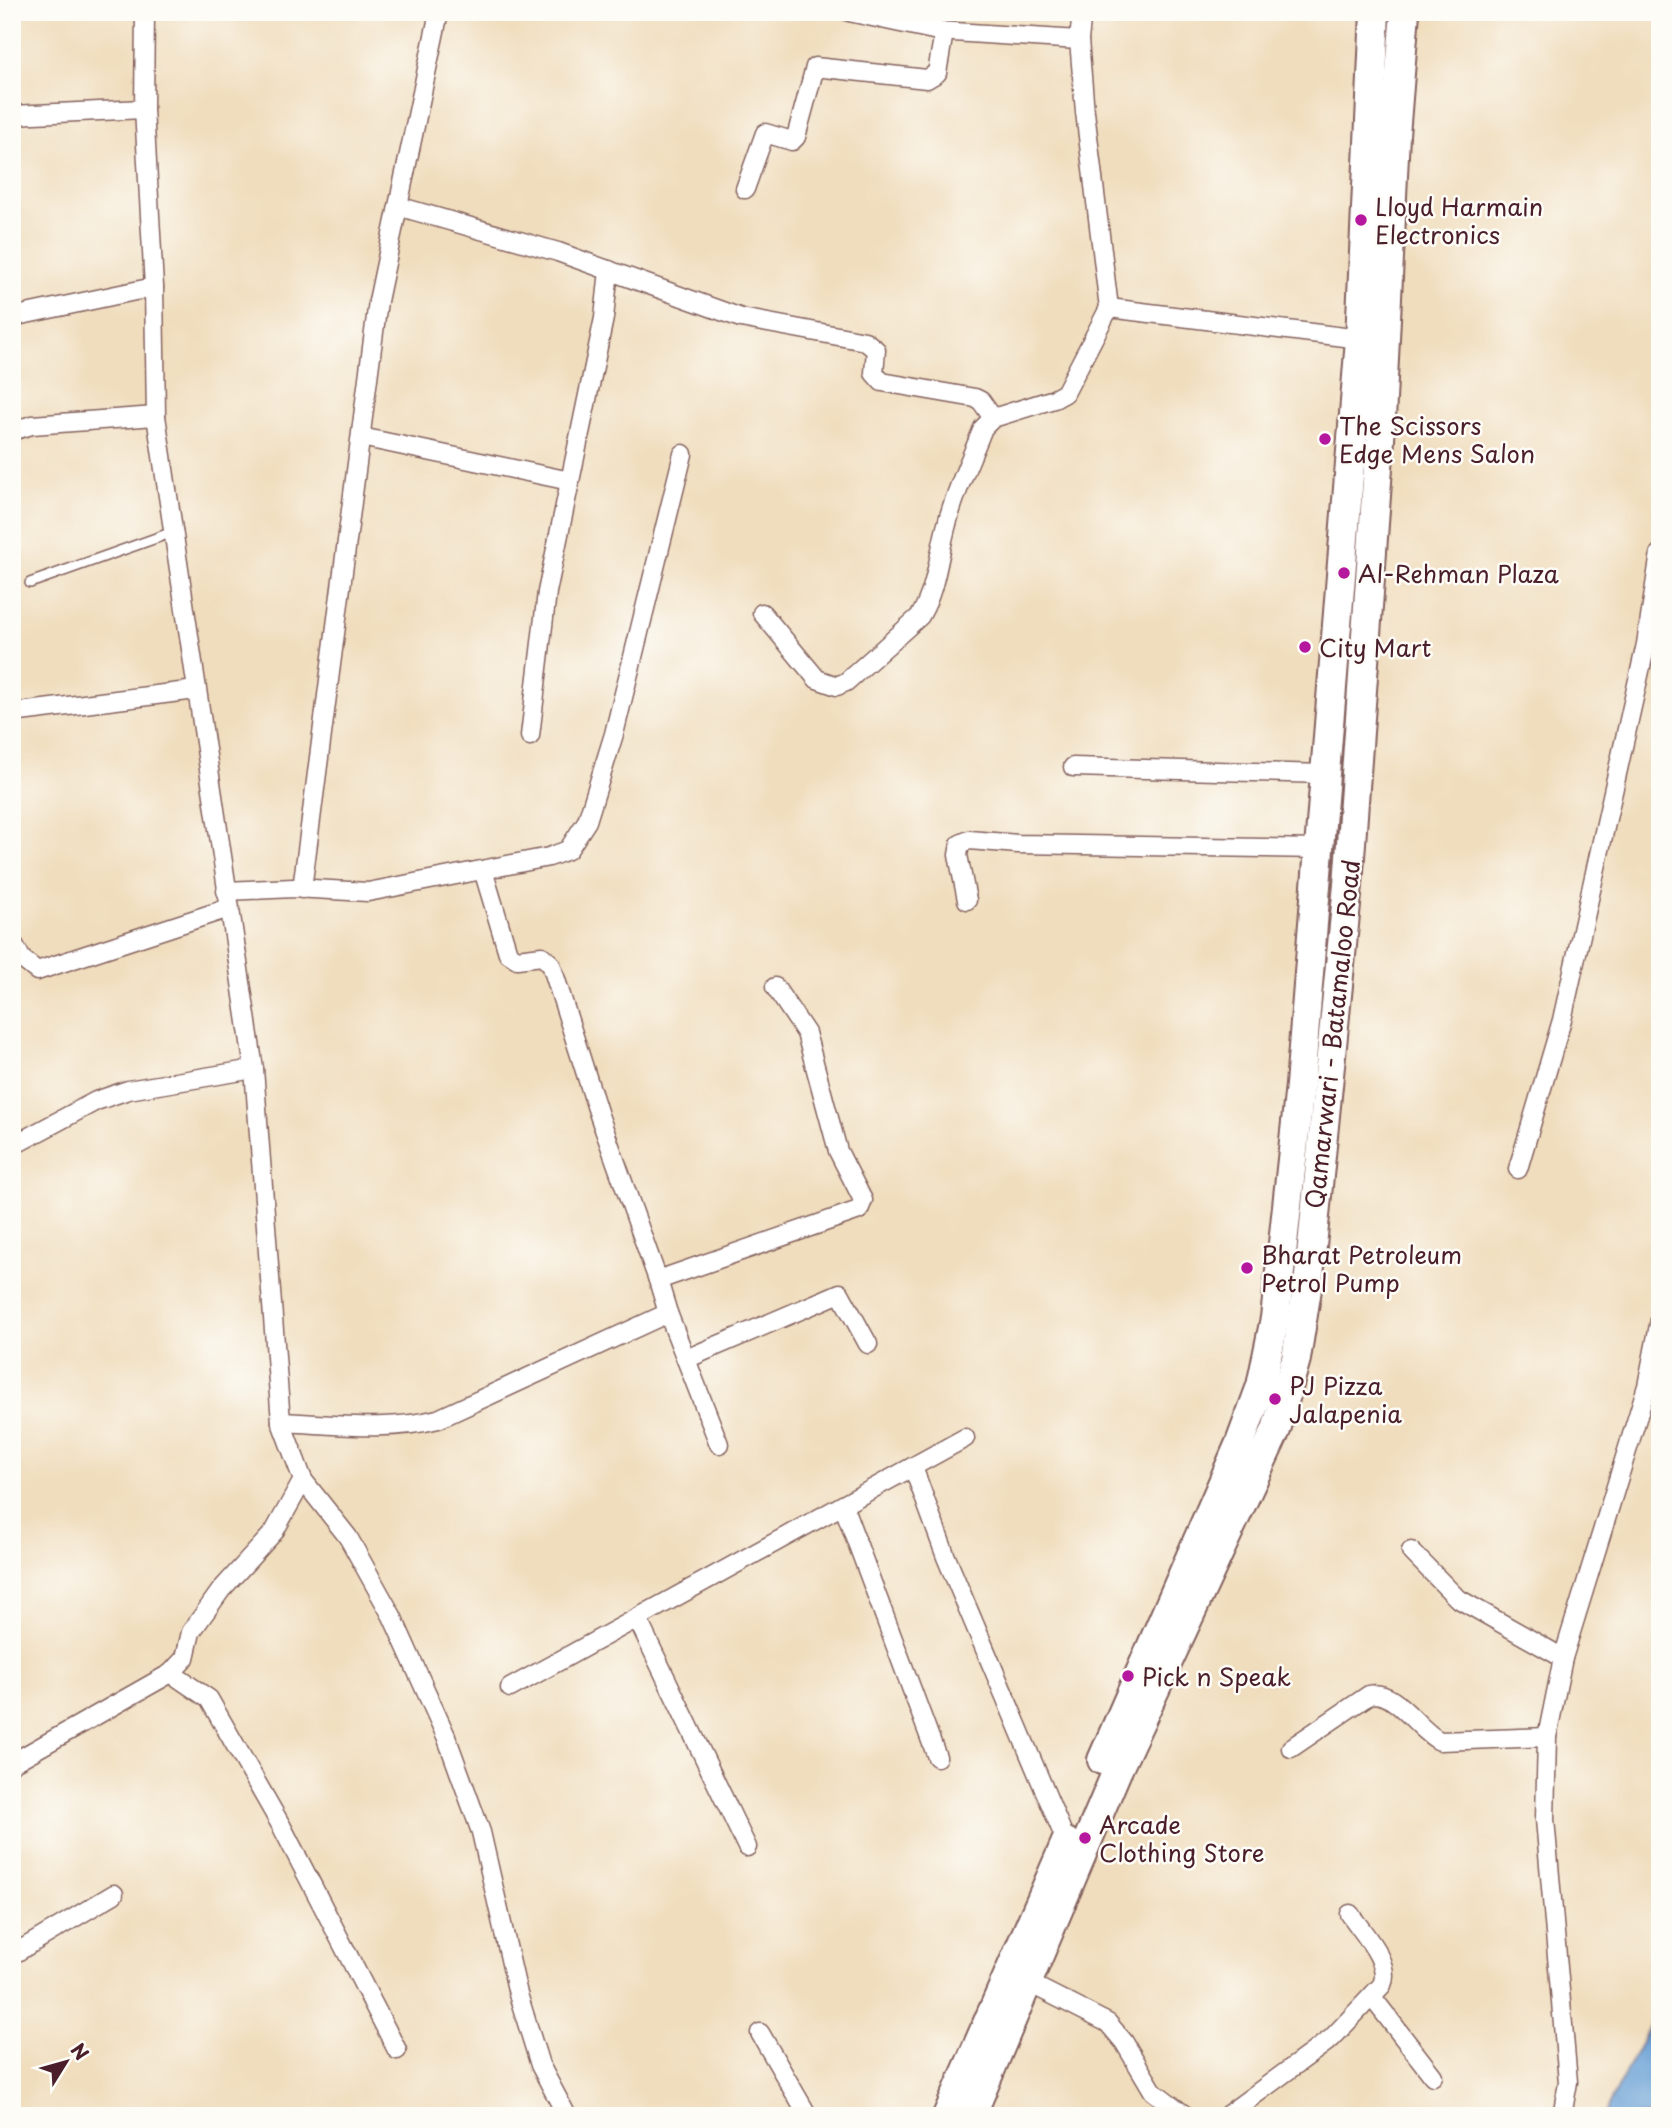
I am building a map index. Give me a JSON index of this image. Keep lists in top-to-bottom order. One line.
{"streets":{"main road":["Qamarwari - Batamaloo Road"]},"places":["Lloyd Harmain Electronics","The Scissors Edge Mens Salon","Al-Rehman Plaza","City Mart","Bharat Petroleum Petrol Pump","PJ Pizza Jalapenia","Pick n Speak","Arcade Clothing Store"],"north":"top right"}
